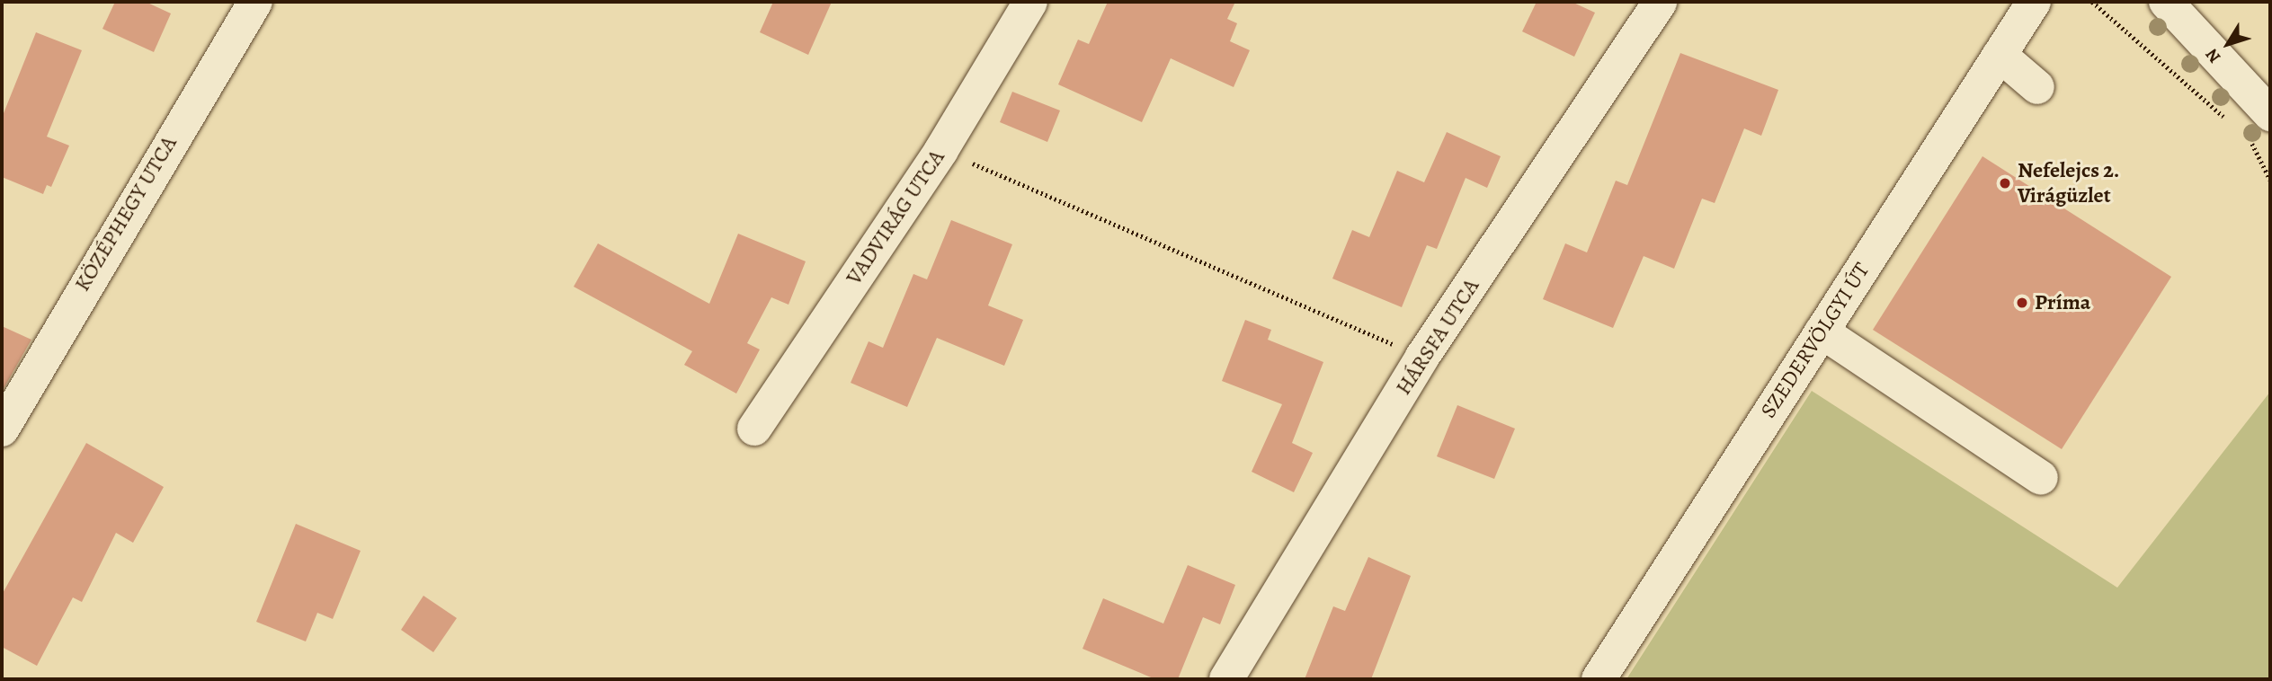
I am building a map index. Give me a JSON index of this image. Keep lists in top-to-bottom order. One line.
{"streets":{"street":["KÖZÉPHEGY UTCA","VADVIRÁG UTCA","HÁRSFA UTCA","SZEDERVÖLGYI ÚT"]},"places":["Nefelejcs 2. Virágüzlet","Príma"],"north":"bottom left"}
